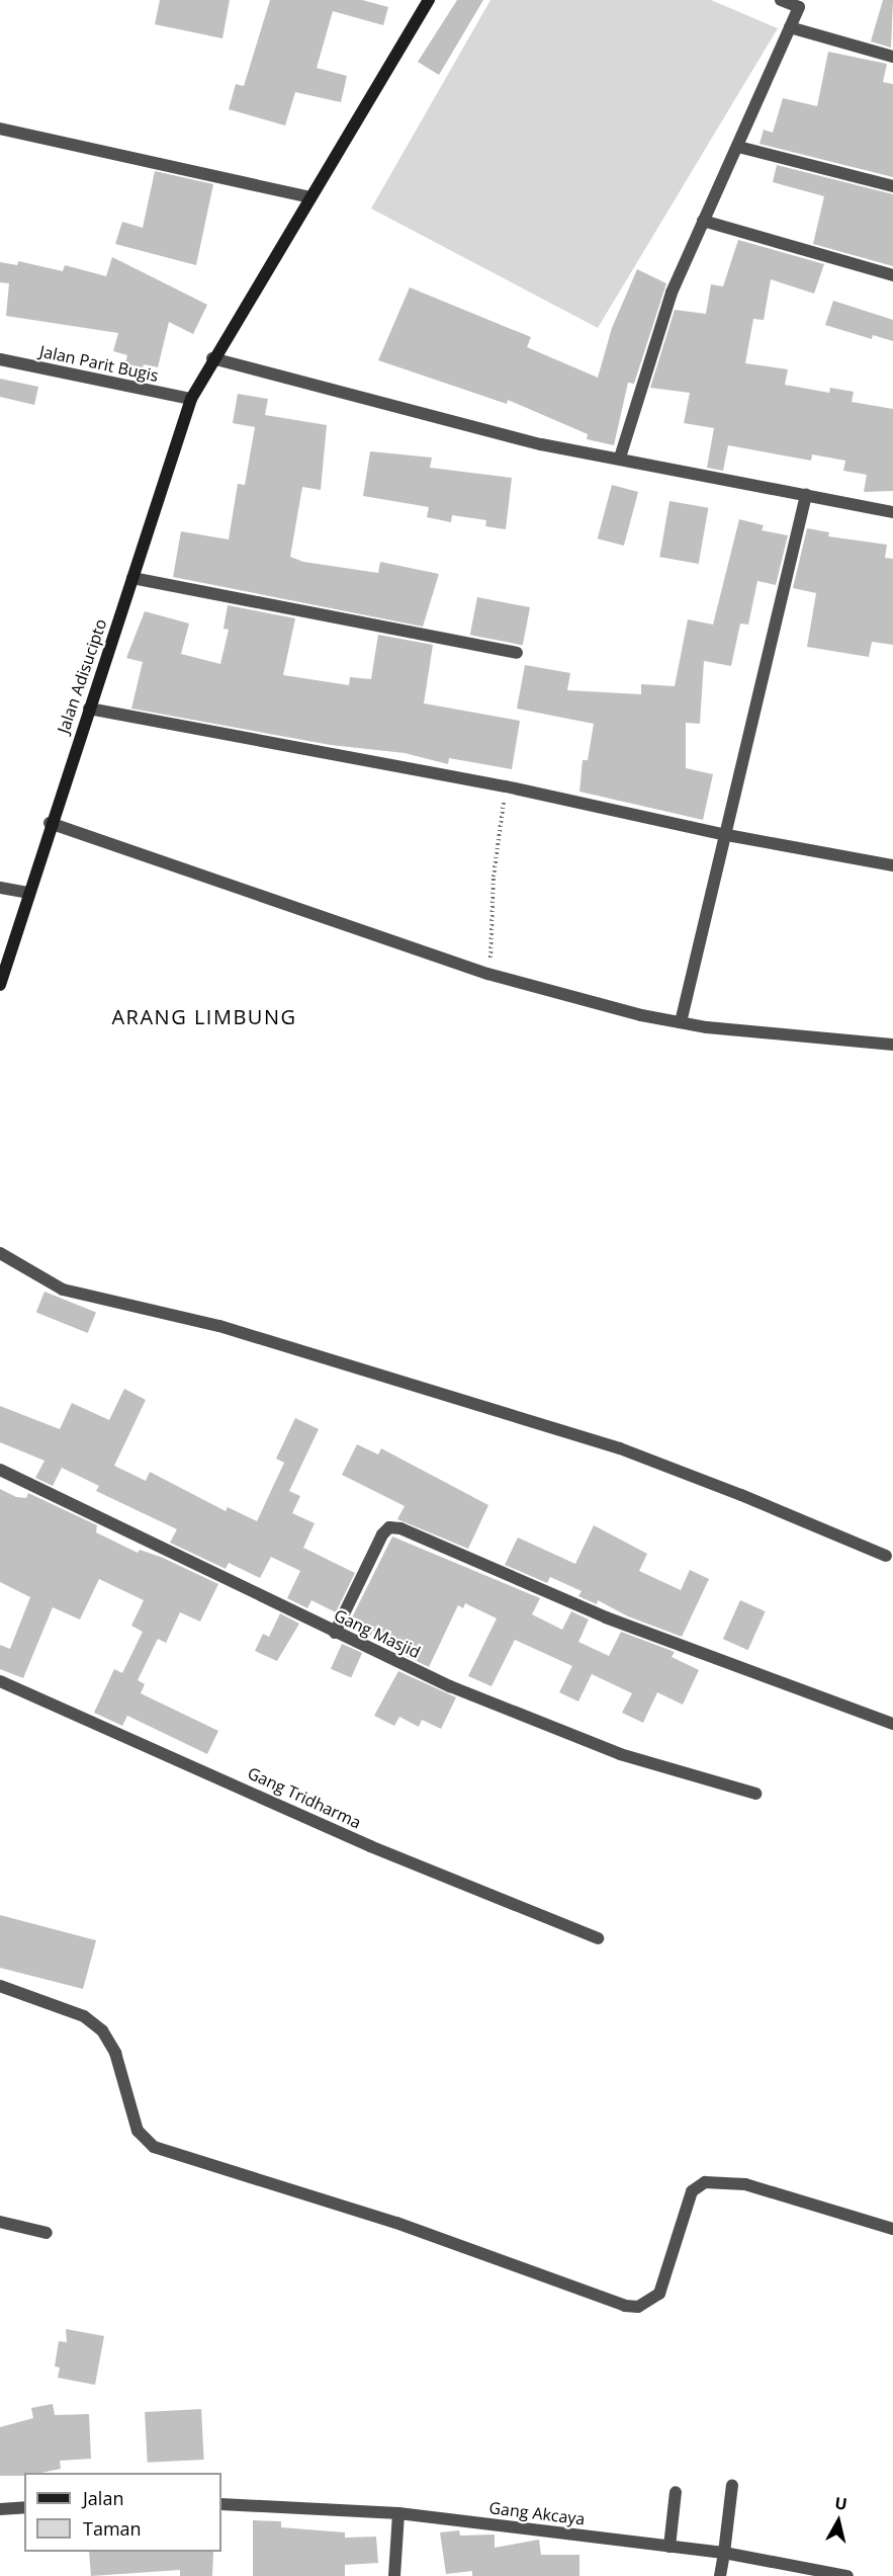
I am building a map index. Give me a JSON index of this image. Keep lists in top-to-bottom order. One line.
{"streets":{"main road":["Jalan Adisucipto"],"street":["Jalan Parit Bugis","Gang Masjid","Gang Tridharma","Gang Akcaya"]},"crossings":[["Jalan Parit Bugis","Jalan Adisucipto"]],"districts":["ARANG LIMBUNG"],"legend":["Jalan","Taman"],"north":"top"}
